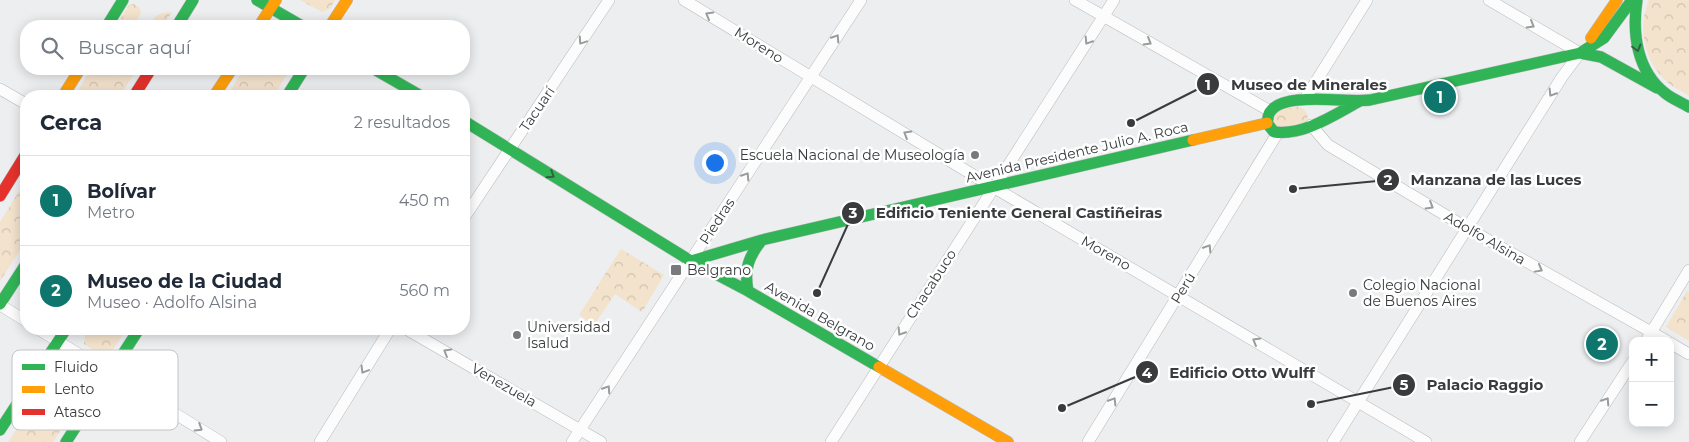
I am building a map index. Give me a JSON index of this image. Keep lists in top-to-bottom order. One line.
{"streets":{"main road":["Avenida Presidente Julio A. Roca","Avenida Belgrano"],"street":["Moreno","Tacuarí","Piedras","Adolfo Alsina","Chacabuco","Perú","Venezuela"]},"crossings":[["Moreno","Avenida Presidente Julio A. Roca"],["Moreno","Piedras"],["Moreno","Chacabuco"],["Moreno","Perú"],["Tacuarí","Avenida Belgrano"],["Avenida Presidente Julio A. Roca","Piedras"],["Avenida Presidente Julio A. Roca","Adolfo Alsina"],["Avenida Presidente Julio A. Roca","Chacabuco"],["Avenida Presidente Julio A. Roca","Perú"],["Avenida Presidente Julio A. Roca","Avenida Belgrano"],["Piedras","Avenida Belgrano"],["Piedras","Venezuela"],["Adolfo Alsina","Perú"],["Chacabuco","Avenida Belgrano"]],"one_way":["Moreno","Tacuarí","Piedras","Adolfo Alsina","Chacabuco","Perú","Venezuela"],"places":{"other":["Museo de Minerales","Escuela Nacional de Museología","Manzana de las Luces","Edificio Teniente General Castiñeiras","Colegio Nacional de Buenos Aires","Universidad Isalud","Palacio Raggio","Edificio Otto Wulff"],"transit":["Belgrano"]},"legend":["Fluido","Lento","Atasco"],"page":{"search":"Buscar aquí","pins":["1","2"],"heading":["Cerca","2 resultados"],"list":[{"mark":"1","name":"Bolívar","note":"Metro","value":"450 m"},{"mark":"2","name":"Museo de la Ciudad","note":"Museo · Adolfo Alsina","value":"560 m"}],"map_buttons":["+","−"]}}
